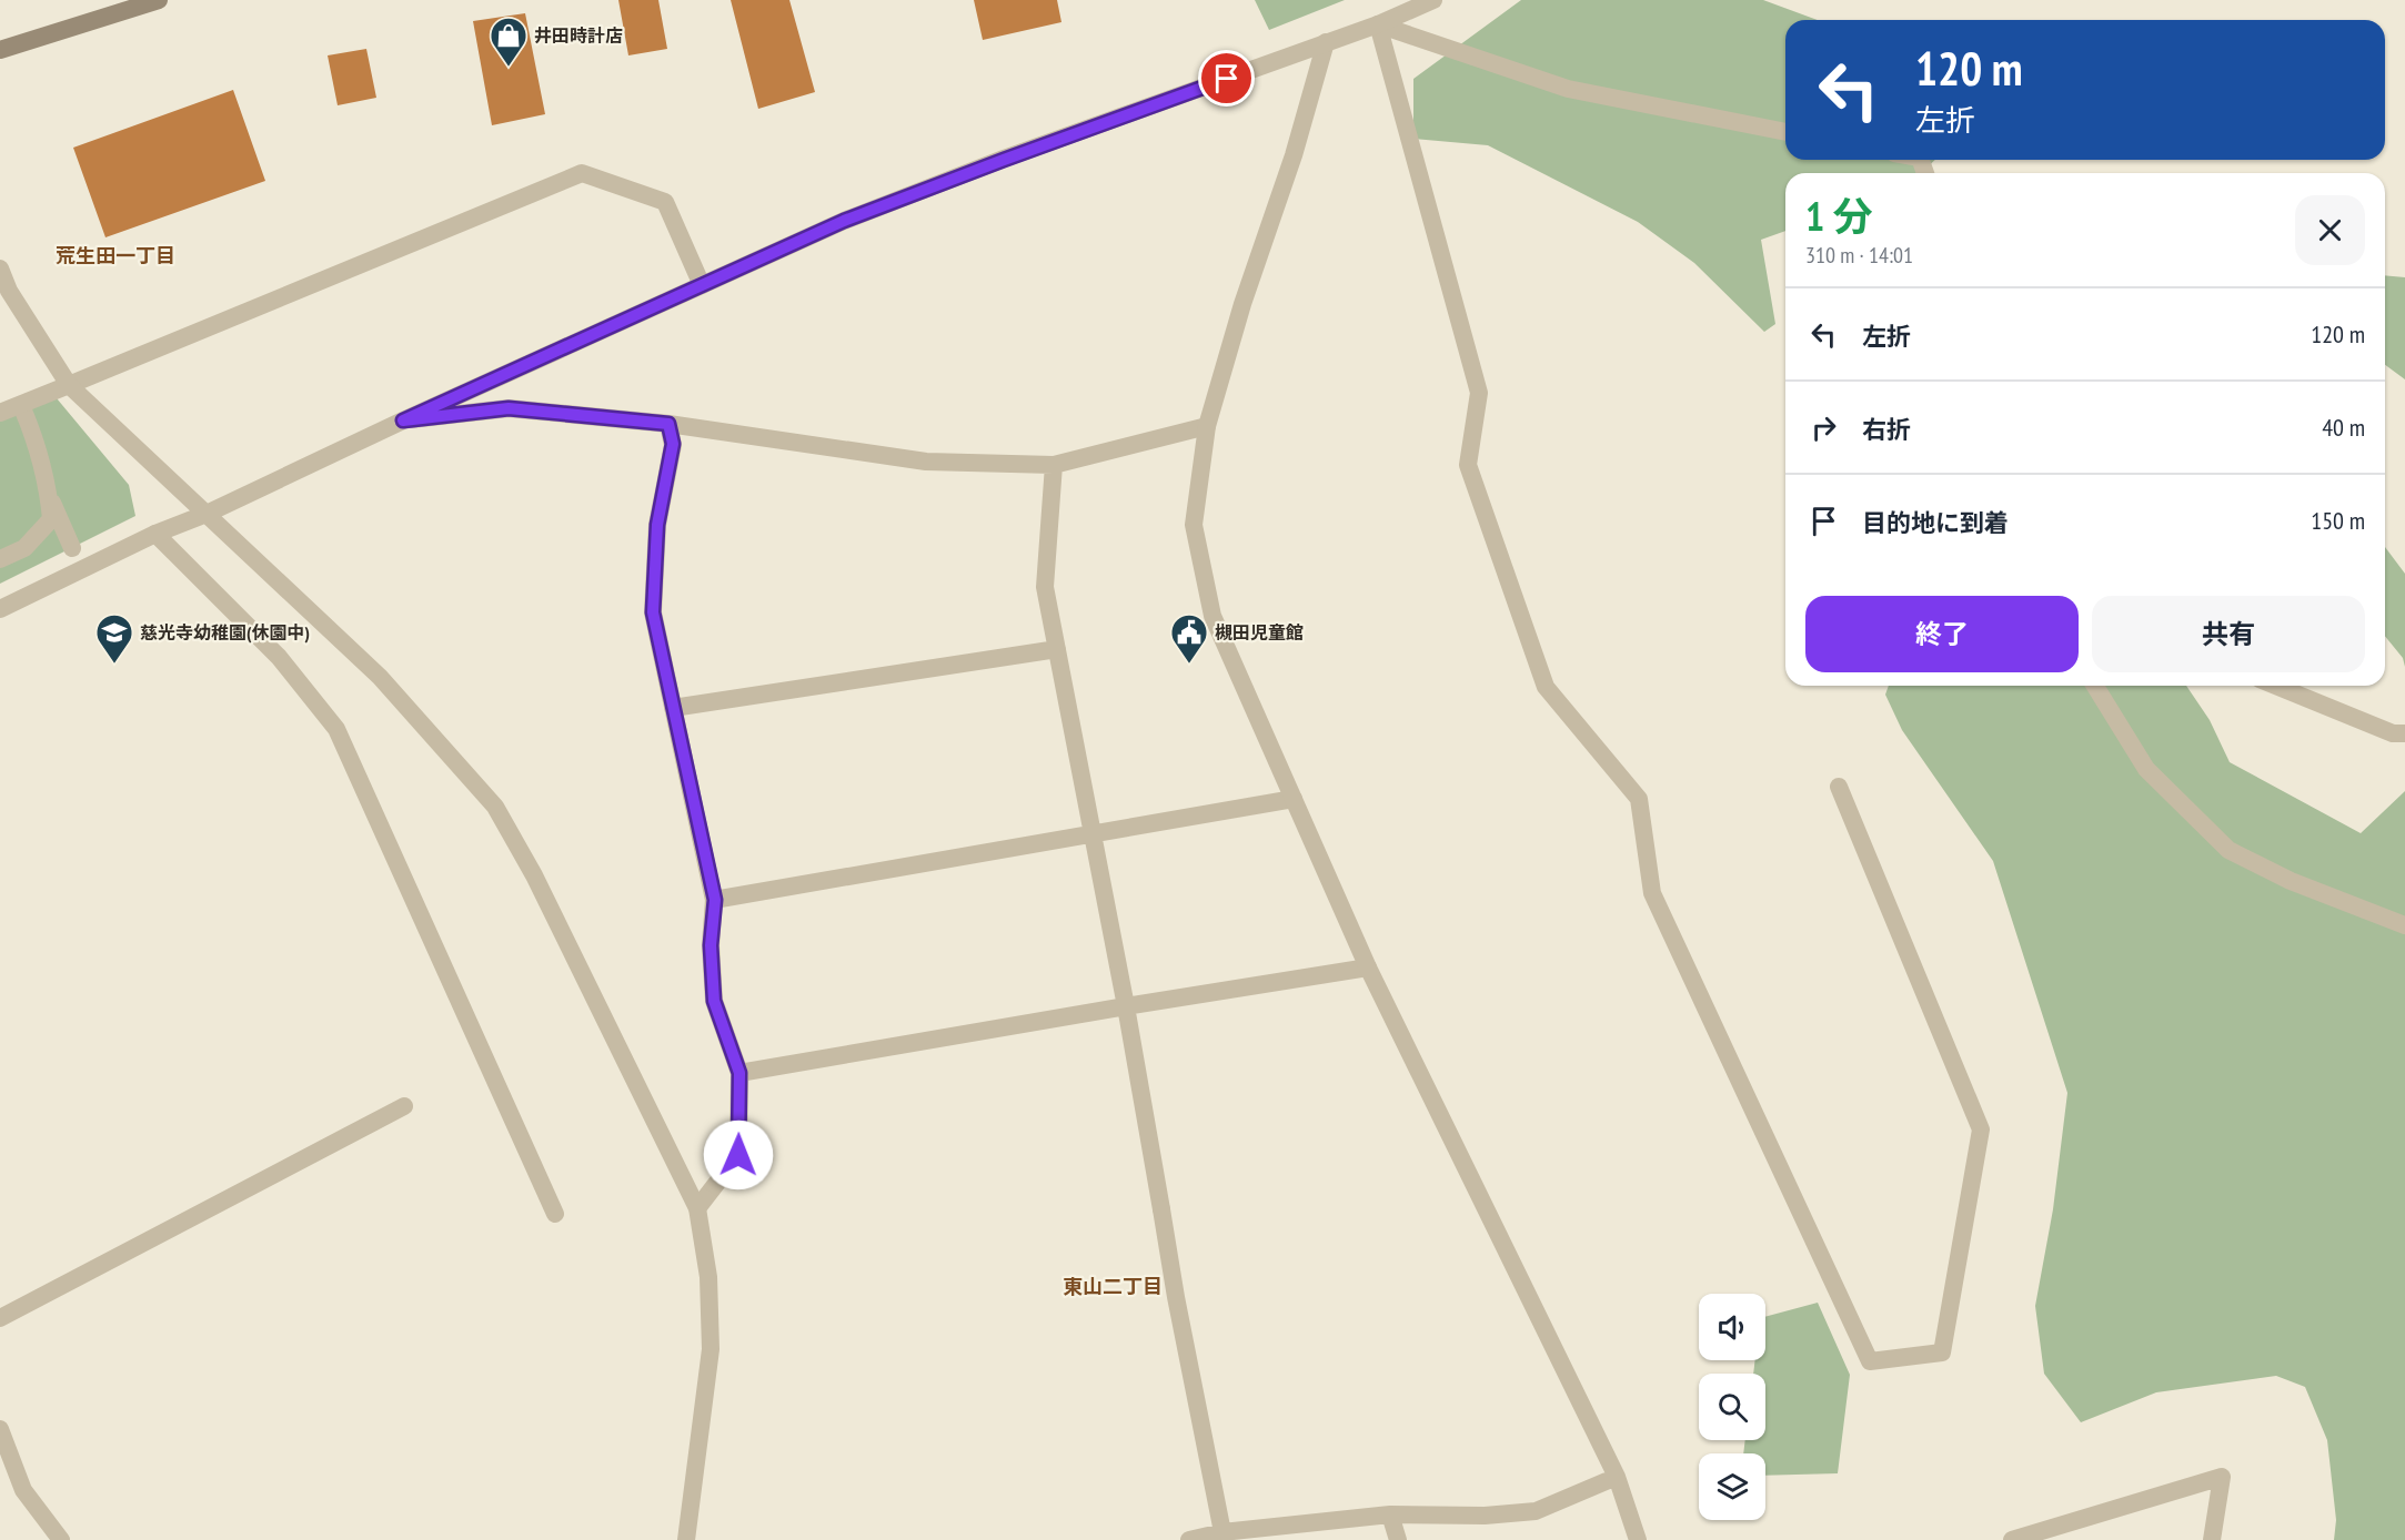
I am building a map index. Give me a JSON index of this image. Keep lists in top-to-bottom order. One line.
{"districts":["荒生田一丁目","東山二丁目"],"places":{"shop":["井田時計店"],"school or university":["慈光寺幼稚園(休園中)"],"public building":["槻田児童館"]},"page":{"turn":["120 m","左折"],"heading":["1 分","310 m · 14:01"],"list":[{"name":"左折","value":"120 m"},{"name":"右折","value":"40 m"},{"name":"目的地に到着","value":"150 m"}],"buttons":["終了","共有"]}}
